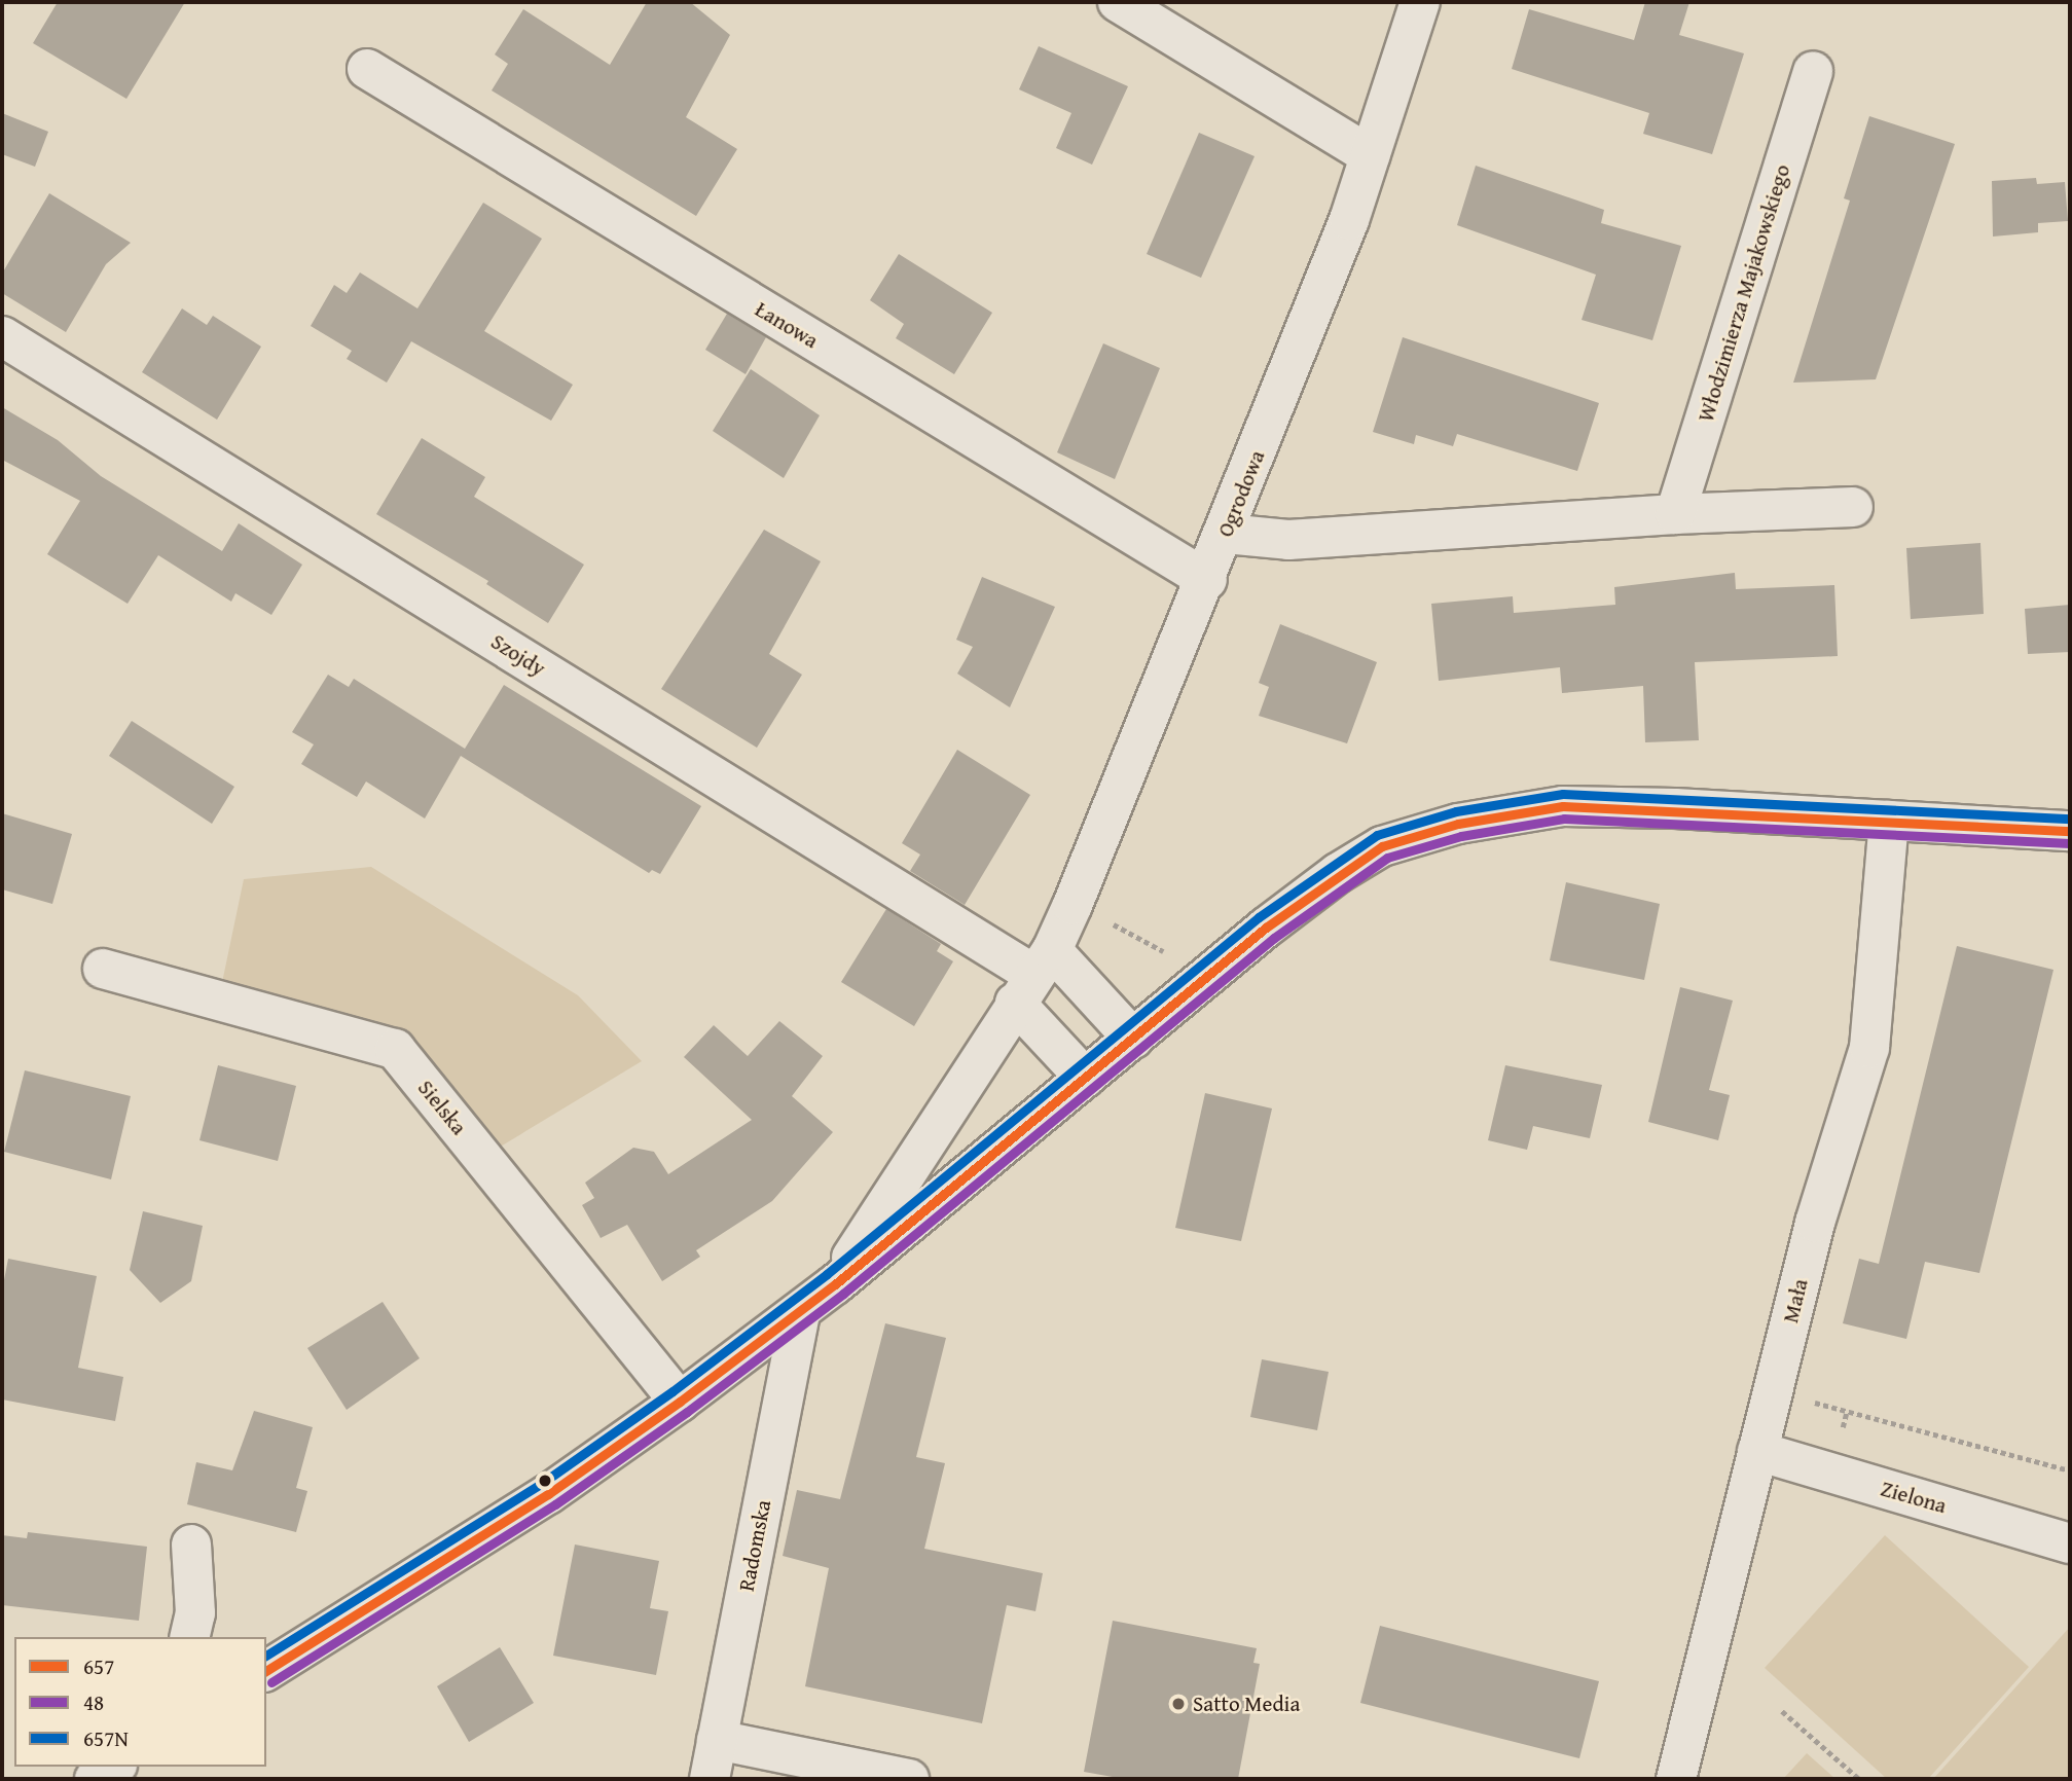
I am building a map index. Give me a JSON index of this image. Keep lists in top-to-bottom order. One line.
{"streets":{"street":["Włodzimierza Majakowskiego","Łanowa","Ogrodowa","Szojdy","Sielska","Mała","Zielona","Radomska"]},"crossings":[["Łanowa","Ogrodowa"],["Ogrodowa","Szojdy"],["Mała","Zielona"]],"places":["Satto Media"],"lines":["transit line 657N","transit line 657","transit line 48"],"legend":["657","48","657N"]}
